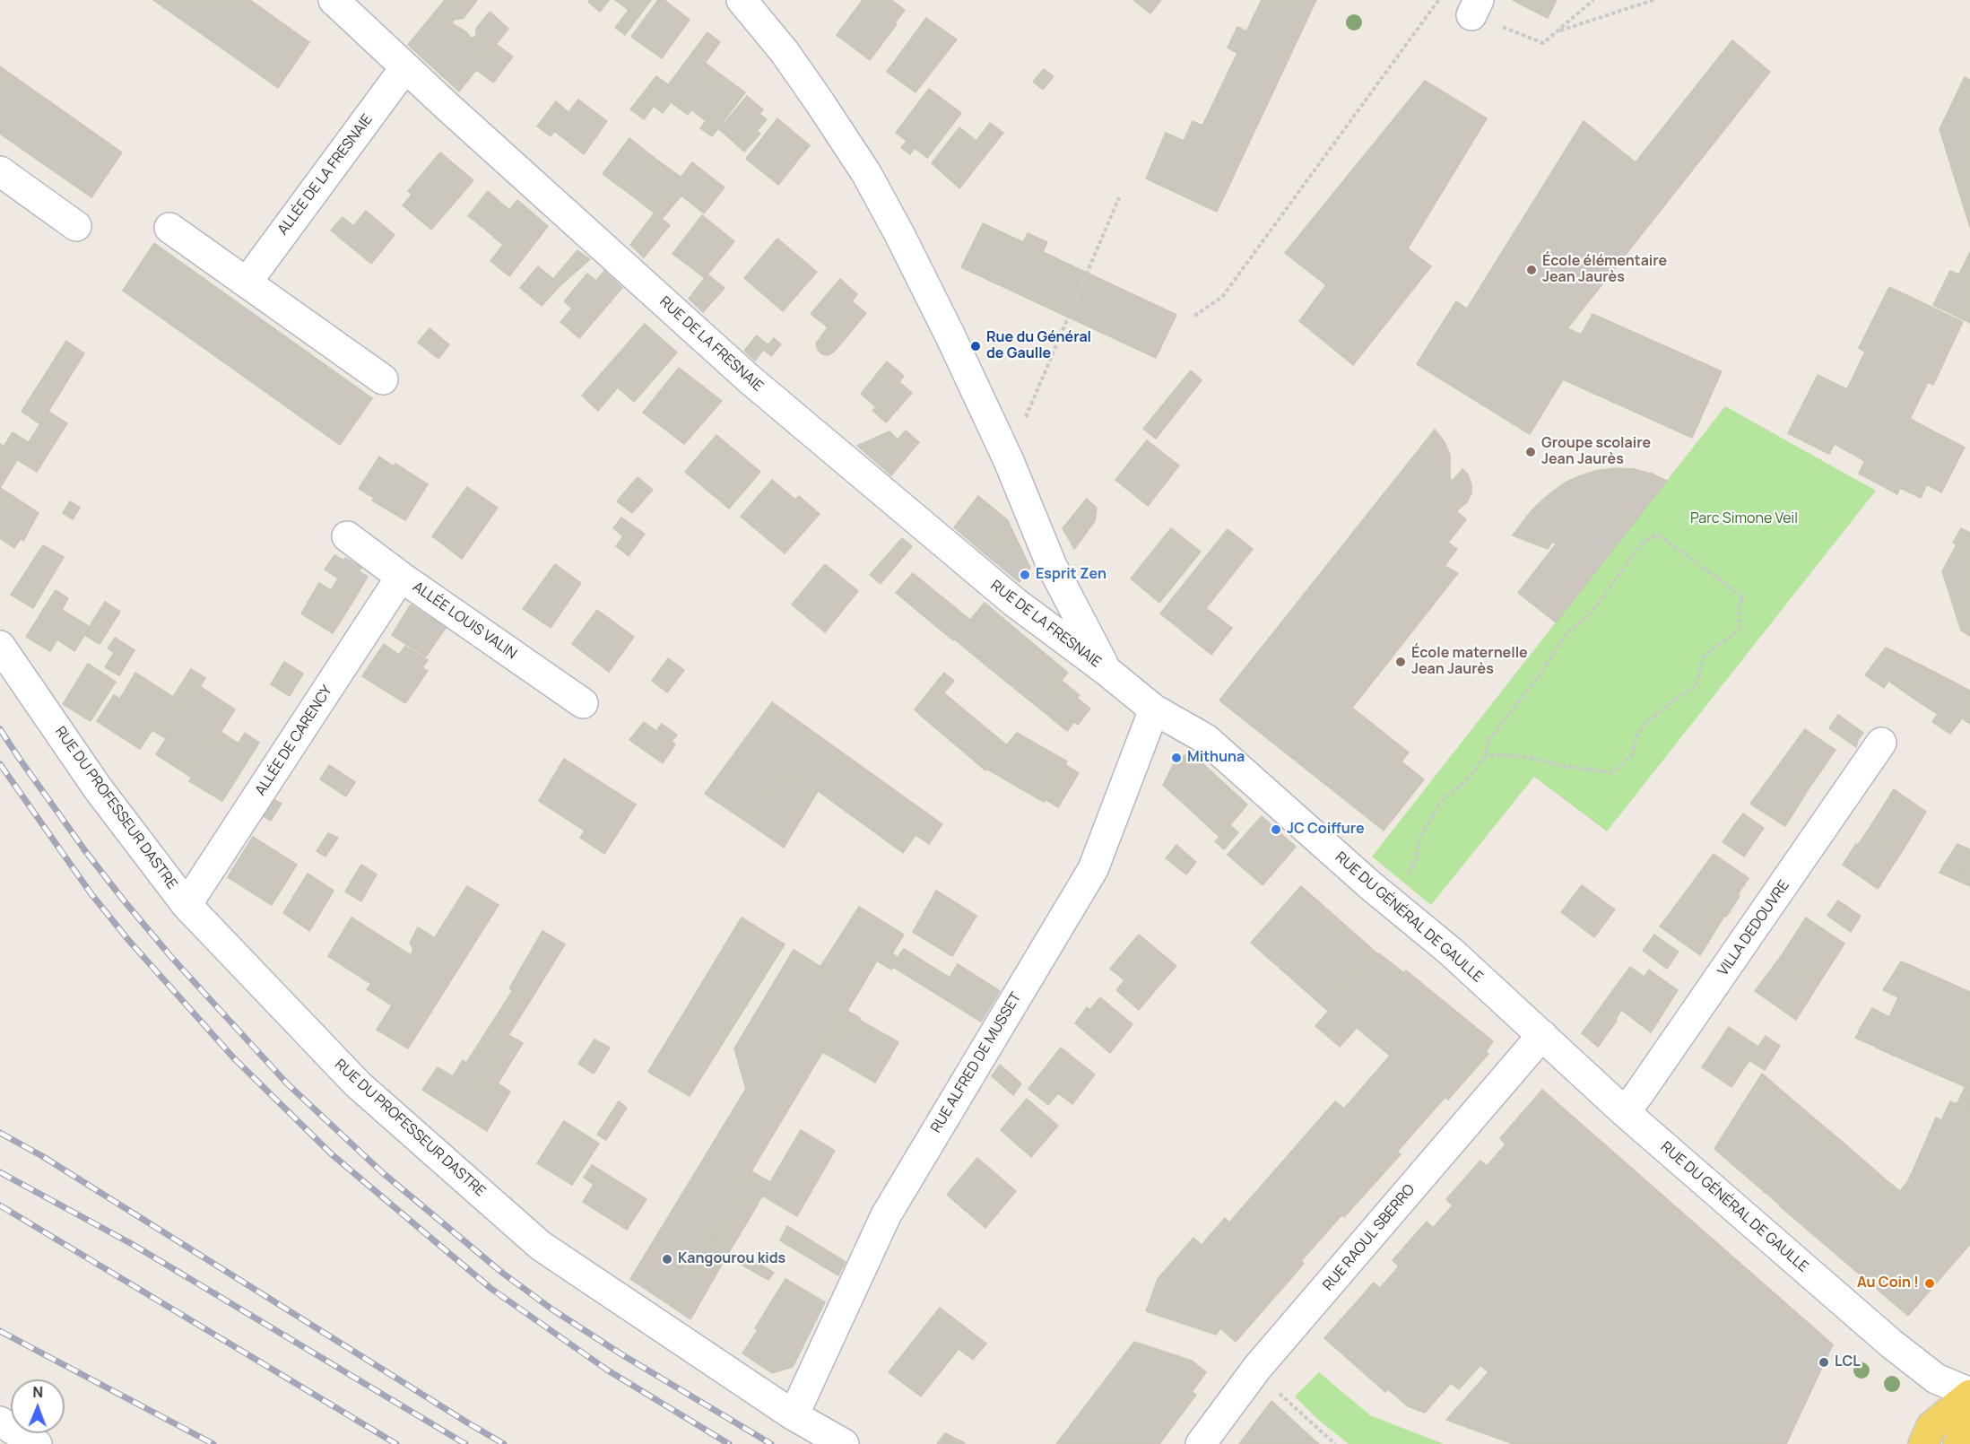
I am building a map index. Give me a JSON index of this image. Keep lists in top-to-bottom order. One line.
{"streets":{"street":["ALLÉE DE LA FRESNAIE","RUE DE LA FRESNAIE","ALLÉE LOUIS VALIN","ALLÉE DE CARENCY","RUE DU PROFESSEUR DASTRE","RUE DU GÉNÉRAL DE GAULLE","VILLA DEDOUVRE","RUE ALFRED DE MUSSET","RUE RAOUL SBERRO"]},"crossings":[["ALLÉE DE LA FRESNAIE","RUE DE LA FRESNAIE"],["RUE DE LA FRESNAIE","RUE DU GÉNÉRAL DE GAULLE"],["ALLÉE LOUIS VALIN","ALLÉE DE CARENCY"],["ALLÉE DE CARENCY","RUE DU PROFESSEUR DASTRE"],["RUE DU PROFESSEUR DASTRE","RUE ALFRED DE MUSSET"],["RUE DU GÉNÉRAL DE GAULLE","VILLA DEDOUVRE"],["RUE DU GÉNÉRAL DE GAULLE","RUE ALFRED DE MUSSET"],["RUE DU GÉNÉRAL DE GAULLE","RUE RAOUL SBERRO"]],"parks":["Parc Simone Veil"],"places":["École élémentaire Jean Jaurès","Rue du Général de Gaulle","Groupe scolaire Jean Jaurès","Esprit Zen","École maternelle Jean Jaurès","Mithuna","JC Coiffure","Kangourou kids","Au Coin !","LCL"],"north":"top"}
